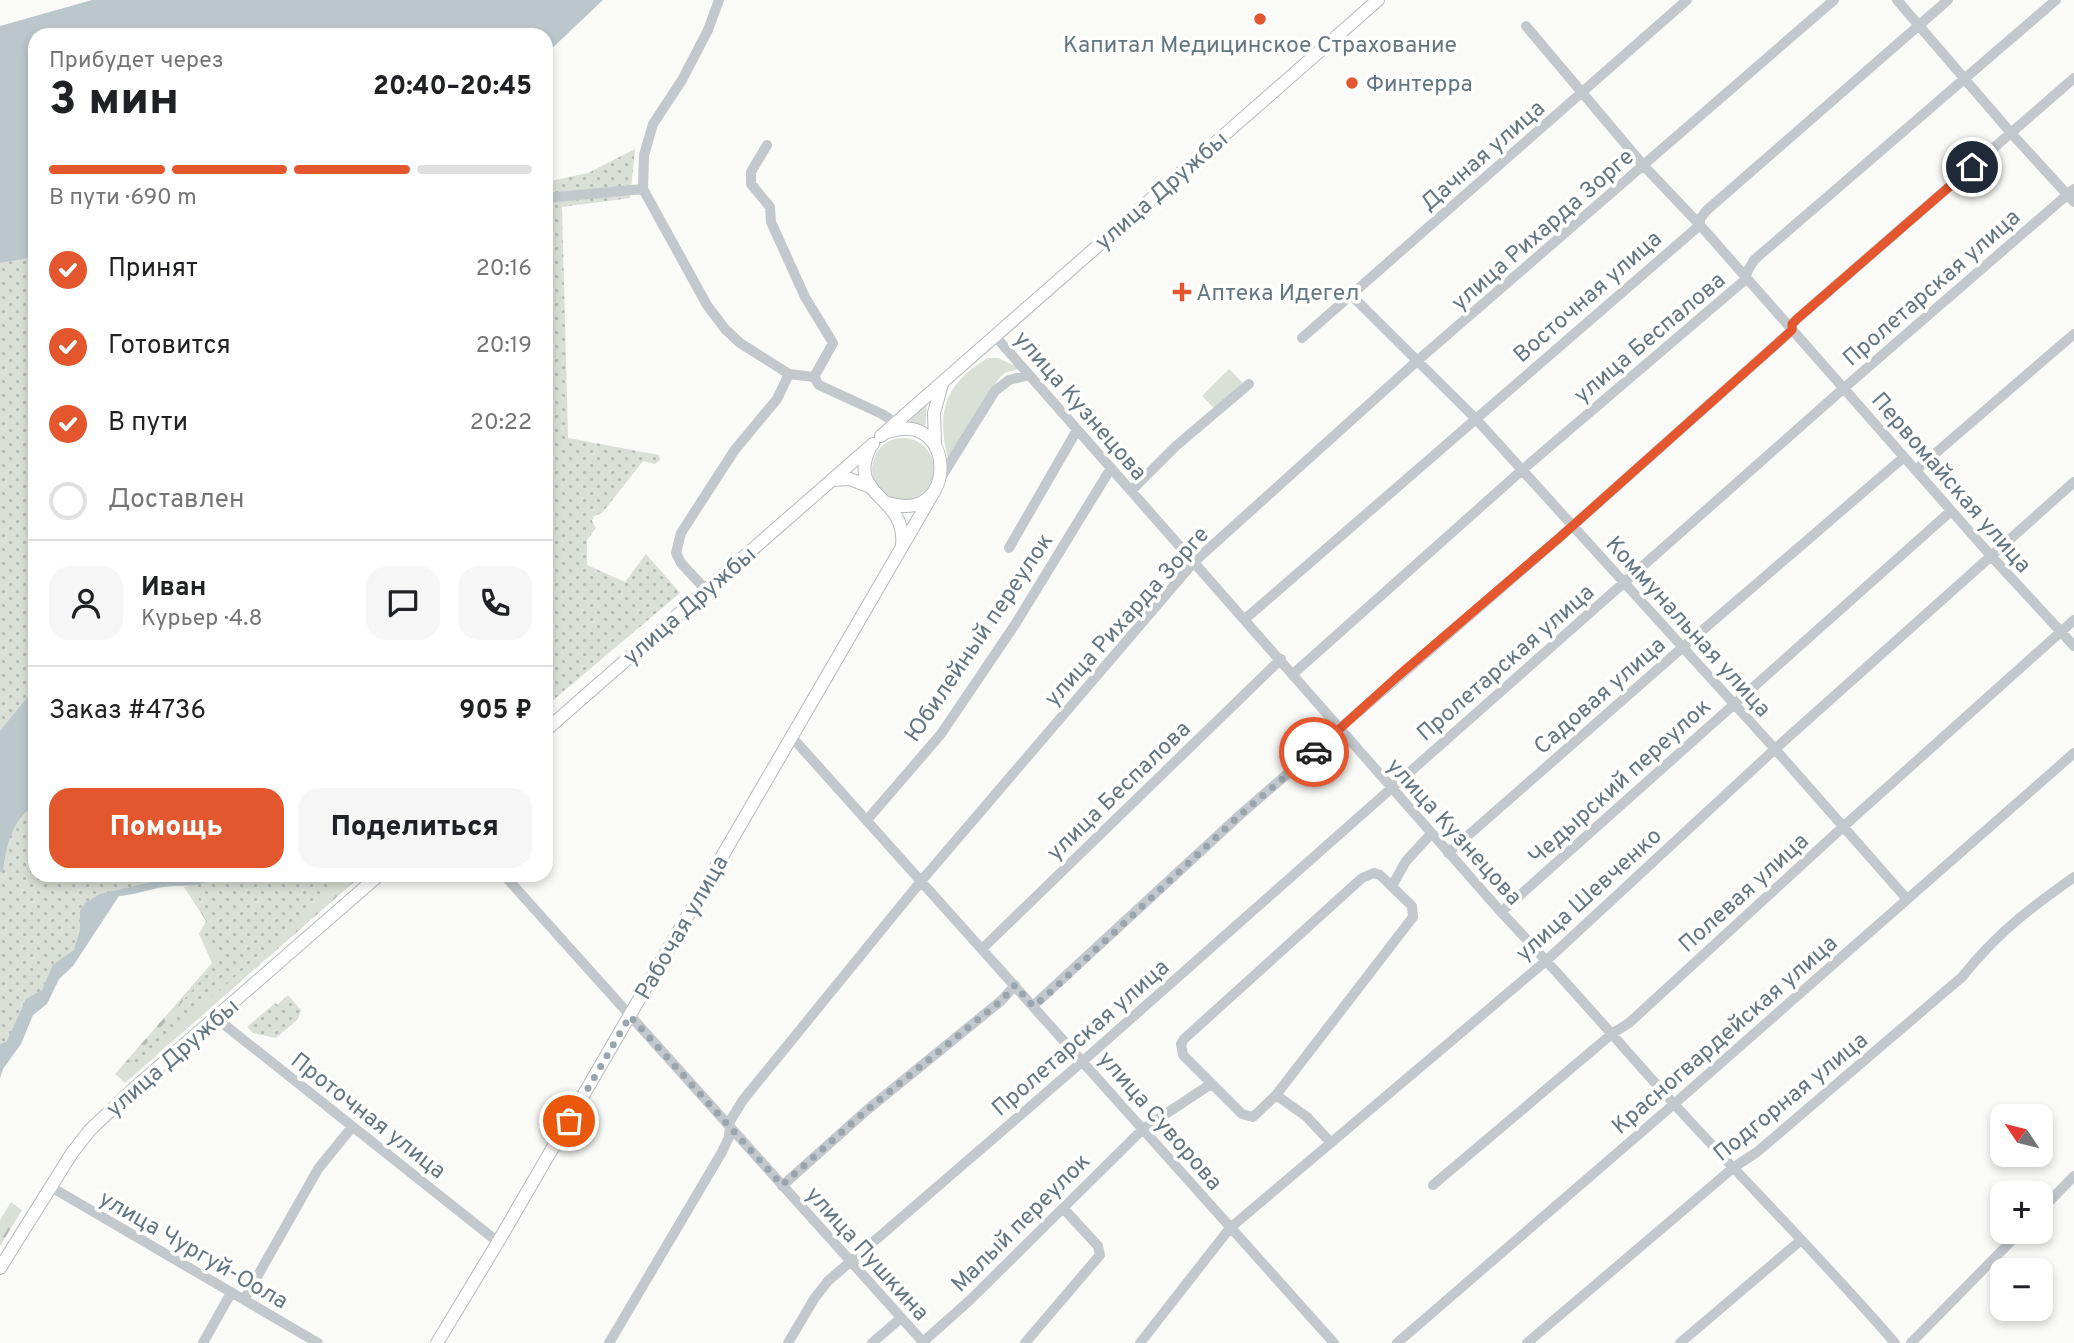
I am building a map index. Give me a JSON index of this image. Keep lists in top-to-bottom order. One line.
{"streets":{"main road":["улица Дружбы","Рабочая улица"],"street":["Дачная улица","улица Рихарда Зорге","Пролетарская улица","Восточная улица","улица Беспалова","улица Кузнецова","Первомайская улица","Коммунальная улица","Юбилейный переулок","Садовая улица","Чедырский переулок","Полевая улица","улица Шевченко","Красногвардейская улица","Подгорная улица","Проточная улица","улица Суворова","Малый переулок","улица Чургуй-Оола","улица Пушкина"]},"crossings":[["Дачная улица","Первомайская улица"],["Дачная улица","Коммунальная улица"],["улица Дружбы","улица Кузнецова"],["улица Дружбы","Рабочая улица"],["улица Дружбы","Проточная улица"],["улица Дружбы","улица Чургуй-Оола"],["улица Рихарда Зорге","улица Кузнецова"],["улица Рихарда Зорге","Первомайская улица"],["улица Рихарда Зорге","Коммунальная улица"],["улица Рихарда Зорге","улица Суворова"],["улица Рихарда Зорге","улица Пушкина"],["Пролетарская улица","улица Кузнецова"],["Пролетарская улица","Первомайская улица"],["Пролетарская улица","Коммунальная улица"],["Пролетарская улица","улица Суворова"],["Пролетарская улица","улица Пушкина"],["Восточная улица","улица Кузнецова"],["Восточная улица","Первомайская улица"],["Восточная улица","Коммунальная улица"],["улица Беспалова","улица Кузнецова"],["улица Беспалова","Первомайская улица"],["улица Беспалова","Коммунальная улица"],["улица Беспалова","улица Суворова"],["улица Кузнецова","Юбилейный переулок"],["улица Кузнецова","Садовая улица"],["улица Кузнецова","Чедырский переулок"],["улица Кузнецова","Полевая улица"],["улица Кузнецова","улица Шевченко"],["улица Кузнецова","Красногвардейская улица"],["улица Кузнецова","Подгорная улица"],["Первомайская улица","Садовая улица"],["Первомайская улица","Чедырский переулок"],["Первомайская улица","Полевая улица"],["Первомайская улица","улица Шевченко"],["Коммунальная улица","Садовая улица"],["Коммунальная улица","Чедырский переулок"],["Коммунальная улица","Полевая улица"],["Коммунальная улица","улица Шевченко"],["Коммунальная улица","Красногвардейская улица"],["Юбилейный переулок","улица Суворова"],["улица Шевченко","улица Суворова"],["Рабочая улица","Проточная улица"],["Рабочая улица","улица Суворова"],["Рабочая улица","улица Пушкина"],["улица Суворова","Малый переулок"],["Малый переулок","улица Пушкина"]],"places":{"other":["Капитал Медицинское Страхование","Финтерра"],"health":["Аптека Идегел"]},"north":"top left","page":{"heading":["3 мин","Прибудет через","20:40–20:45"],"panel":["Иван","Курьер · 4.8","Заказ #4736","905 ₽"],"bar":"В пути · 690 m","list":[["Принят","20:16"],["Готовится","20:19"],["В пути","20:22"],"Доставлен"],"buttons":["Помощь","Поделиться"],"map_buttons":["+","−"]}}
